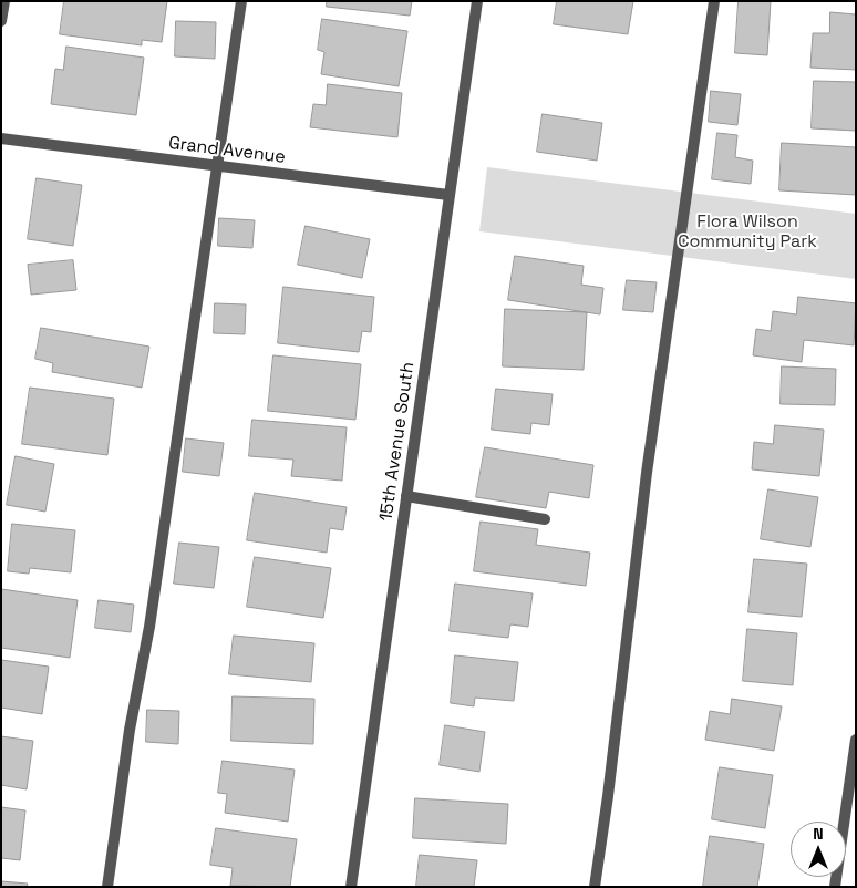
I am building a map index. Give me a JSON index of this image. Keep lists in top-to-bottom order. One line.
{"streets":{"street":["Grand Avenue","15th Avenue South"]},"crossings":[["Grand Avenue","15th Avenue South"]],"parks":["Flora Wilson Community Park"],"north":"top"}
